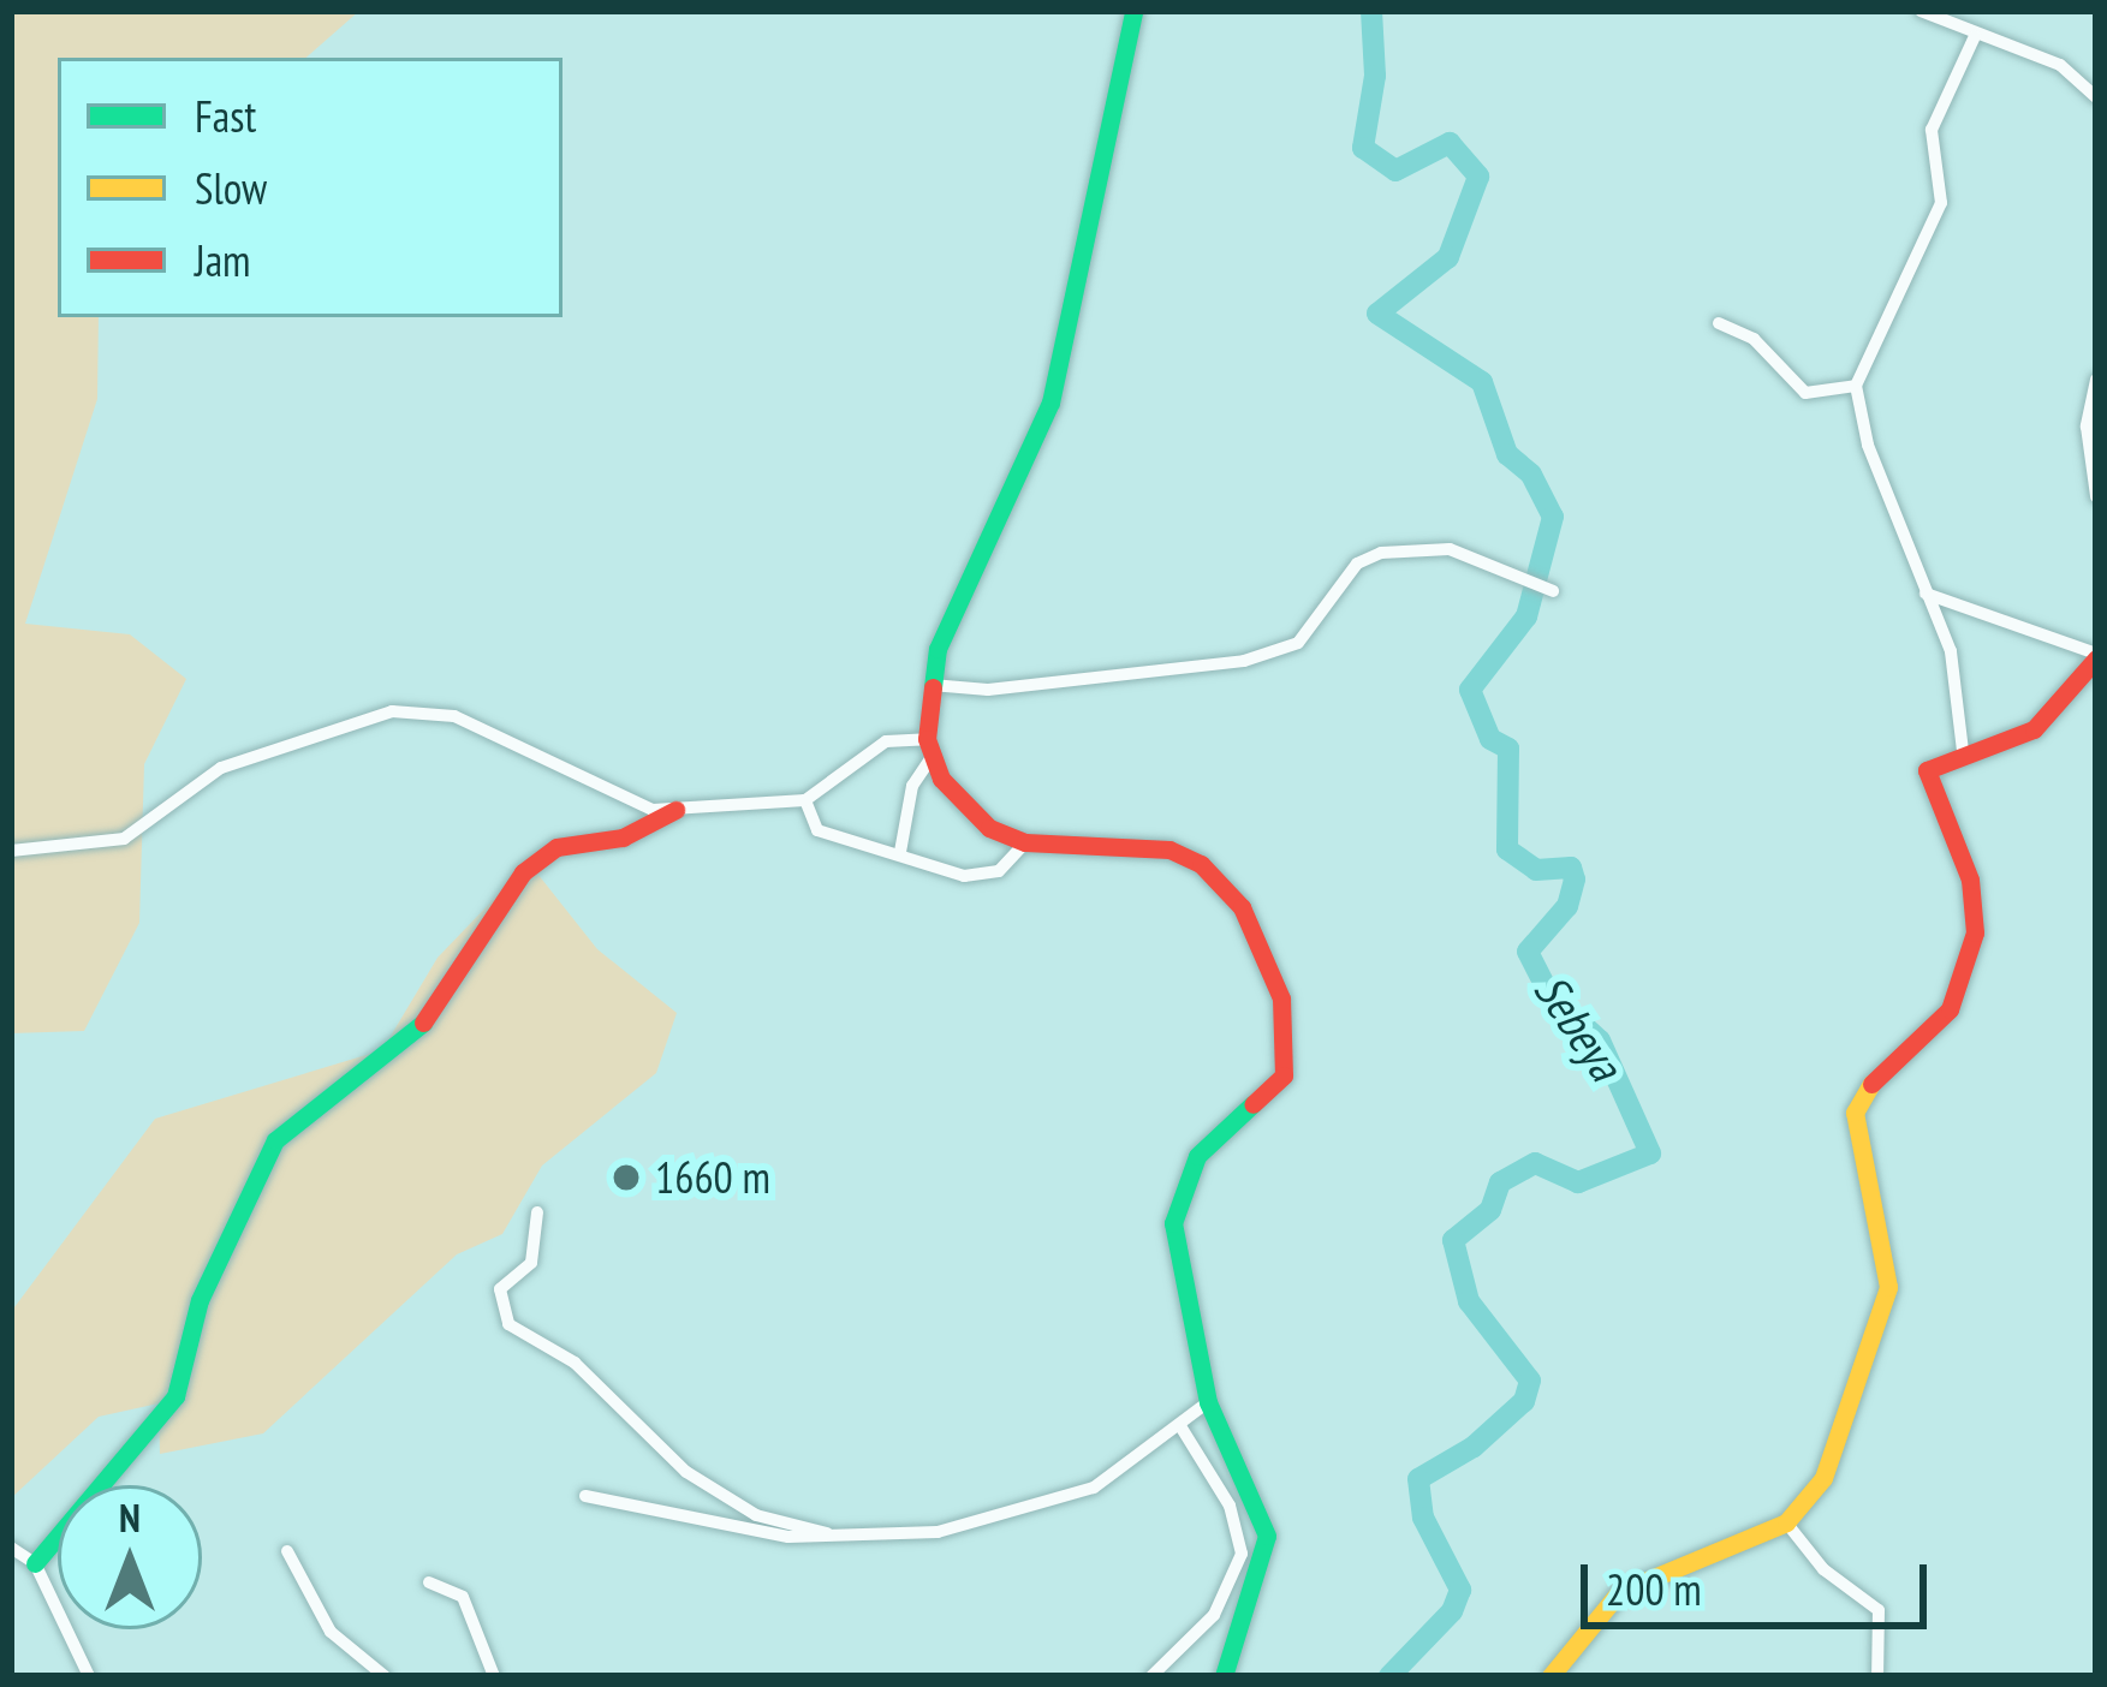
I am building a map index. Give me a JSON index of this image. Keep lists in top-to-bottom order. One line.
{"water":["Sebeya"],"places":["1660 m"],"legend":["Fast","Slow","Jam"],"scale_bar":"200 m","north":"top"}
